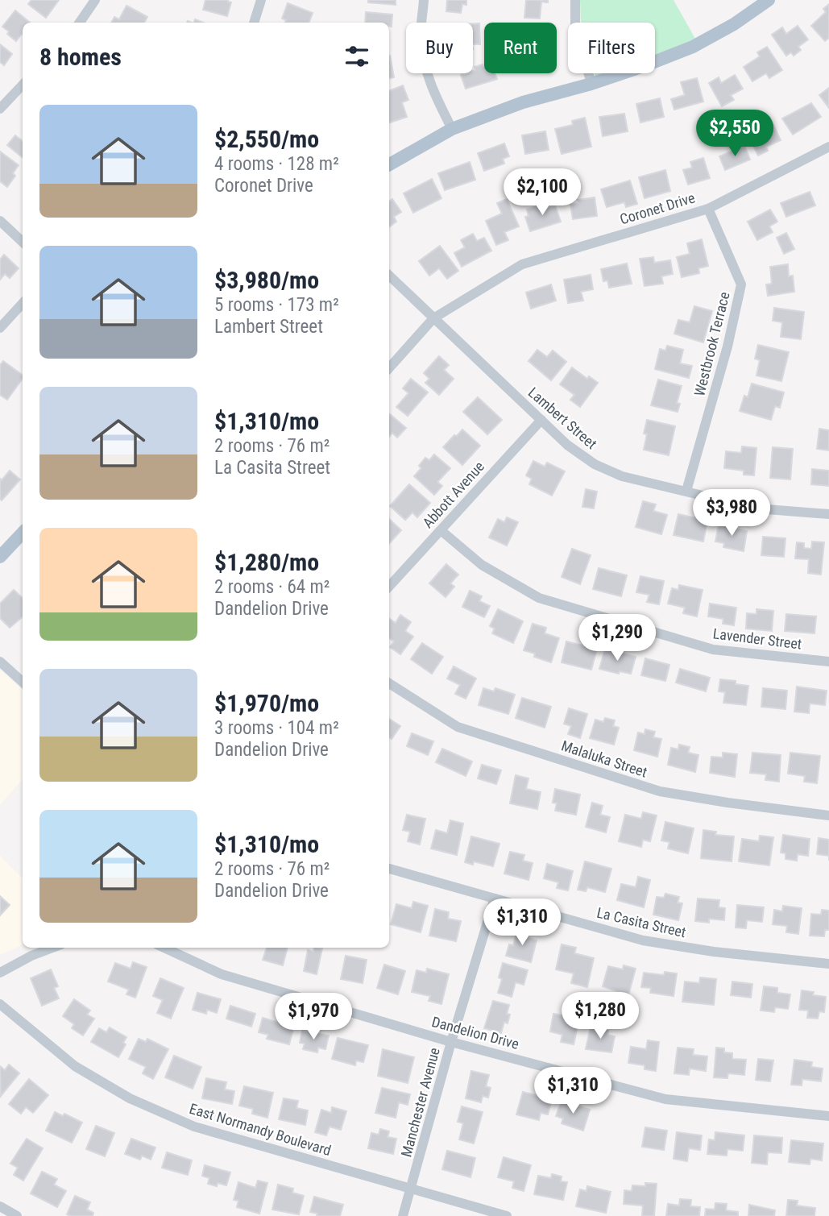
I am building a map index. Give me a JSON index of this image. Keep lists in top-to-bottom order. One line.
{"streets":{"street":["Coronet Drive","Westbrook Terrace","Lambert Street","Abbott Avenue","Lavender Street","Malaluka Street","La Casita Street","Dandelion Drive","Manchester Avenue","East Normandy Boulevard"]},"crossings":[["Coronet Drive","Westbrook Terrace"],["Coronet Drive","Lambert Street"],["Westbrook Terrace","Lambert Street"],["Lambert Street","Abbott Avenue"],["Abbott Avenue","Lavender Street"],["La Casita Street","Manchester Avenue"],["Dandelion Drive","Manchester Avenue"],["Manchester Avenue","East Normandy Boulevard"]],"page":{"chip":["Buy","Rent","Filters"],"heading":"8 homes","list":[{"name":"$2,550/mo","note":"4 rooms · 128 m² · Coronet Drive"},{"name":"$3,980/mo","note":"5 rooms · 173 m² · Lambert Street"},{"name":"$1,310/mo","note":"2 rooms · 76 m² · La Casita Street"},{"name":"$1,280/mo","note":"2 rooms · 64 m² · Dandelion Drive"},{"name":"$1,970/mo","note":"3 rooms · 104 m² · Dandelion Drive"},{"name":"$1,310/mo","note":"2 rooms · 76 m² · Dandelion Drive"}],"price":["$2,550","$2,100","$3,980","$1,290","$1,310","$1,280","$1,970","$1,310"]}}
